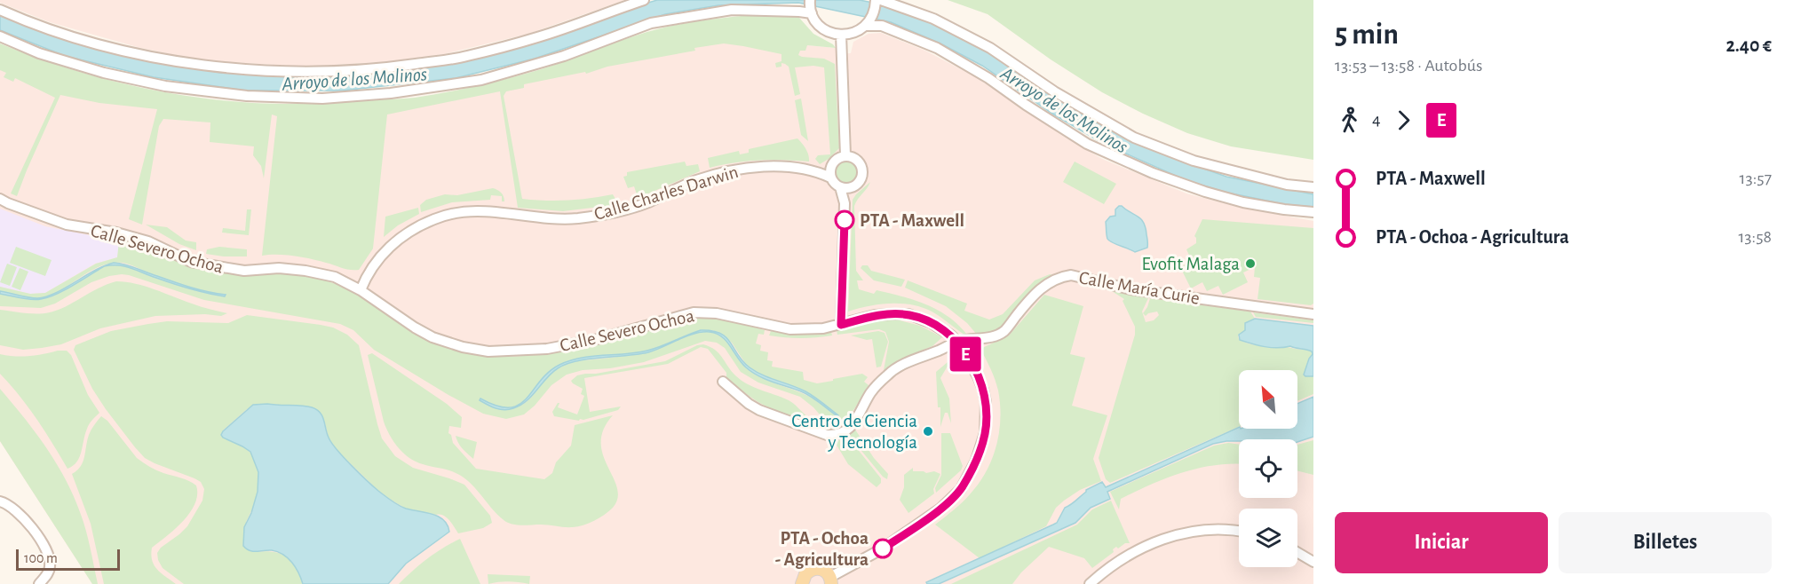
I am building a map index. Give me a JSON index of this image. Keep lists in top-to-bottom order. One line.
{"streets":{"street":["Calle Charles Darwin","Calle Severo Ochoa","Calle María Curie"]},"crossings":[["Calle Charles Darwin","Calle Severo Ochoa"],["Calle Severo Ochoa","Calle María Curie"]],"water":["Arroyo de los Molinos"],"places":["PTA - Maxwell","Evofit Malaga","Centro de Ciencia y Tecnología","PTA - Ochoa - Agricultura"],"lines":["bus line E"],"scale_bar":"100 m","north":"top left","page":{"on_map":"E","heading":["5 min","13:53 – 13:58 · Autobús","2.40 €"],"legs":["4","E"],"list":[{"name":"PTA - Maxwell","value":"13:57"},{"name":"PTA - Ochoa - Agricultura","value":"13:58"}],"buttons":["Iniciar","Billetes"],"scale":"100 m"}}
